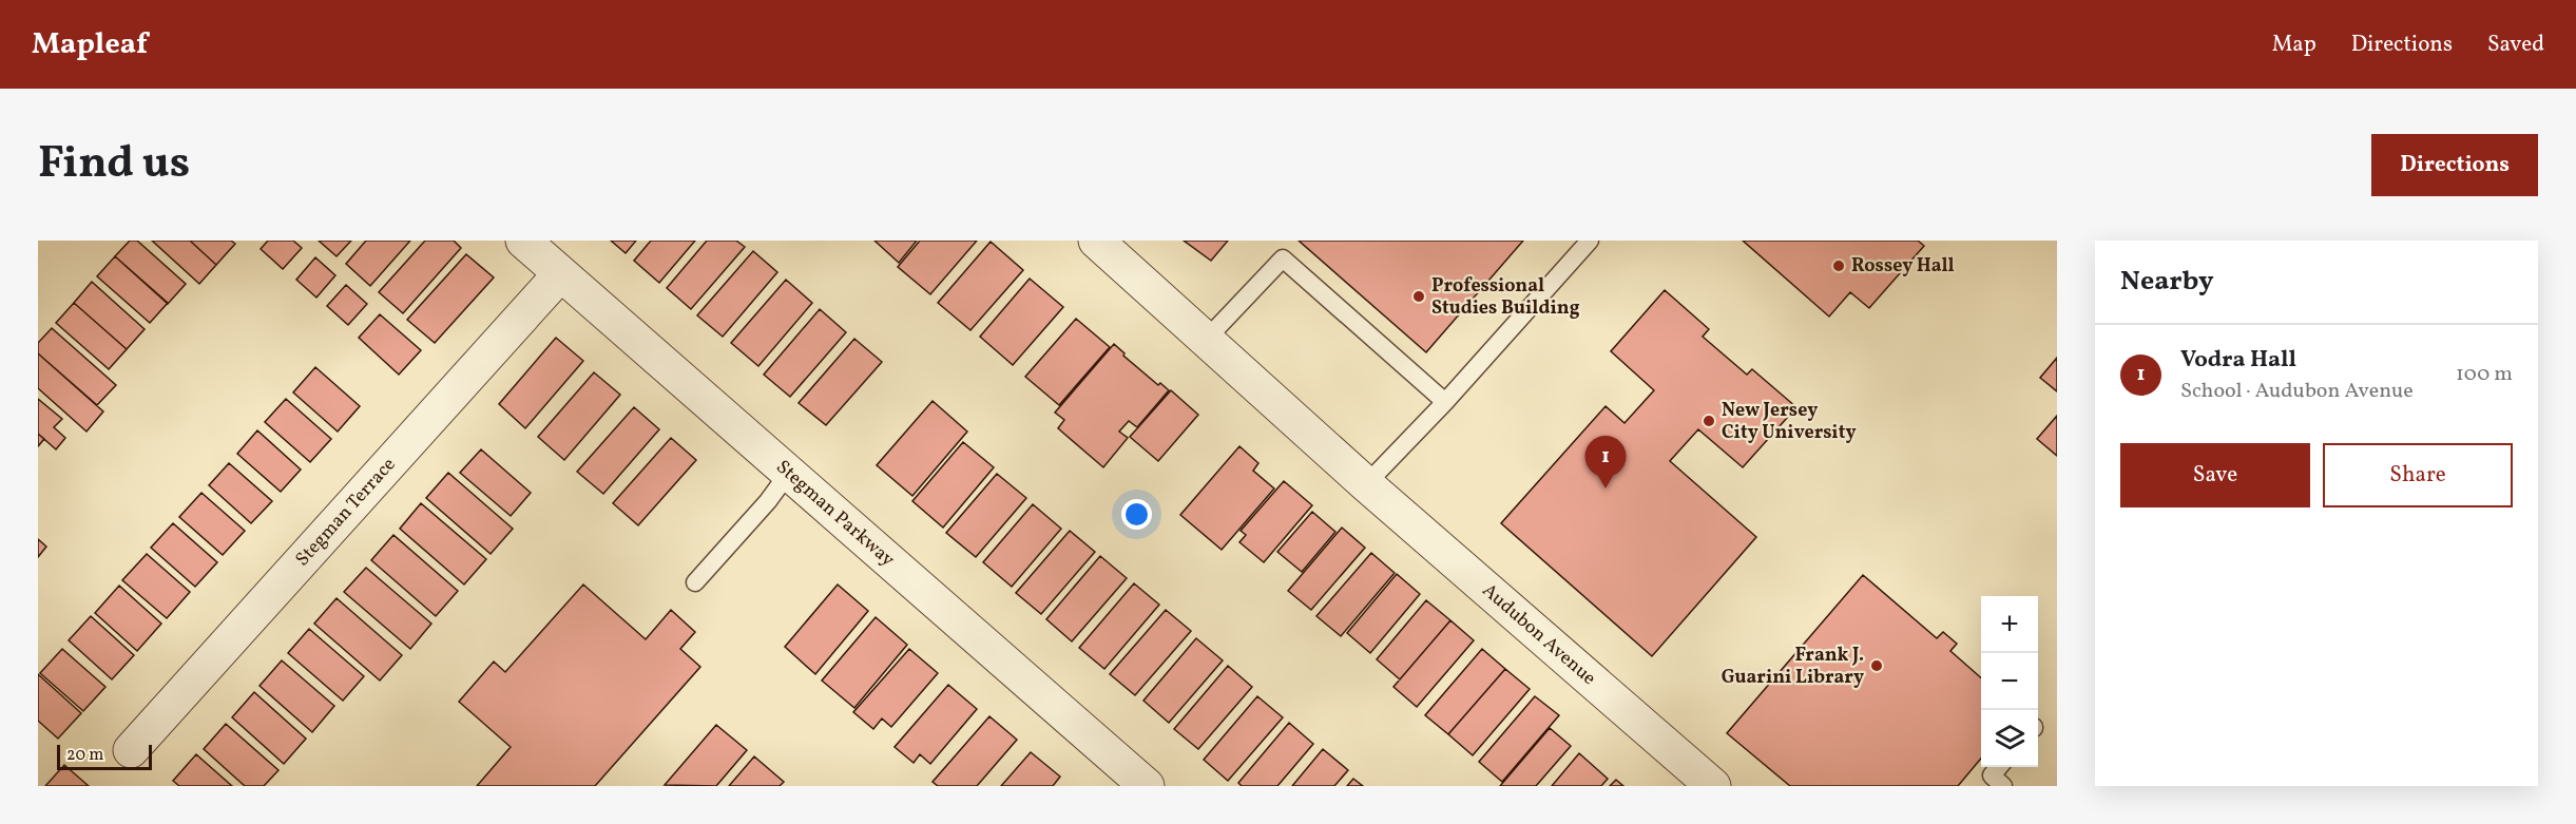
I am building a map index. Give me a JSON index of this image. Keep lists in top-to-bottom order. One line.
{"streets":{"street":["Stegman Terrace","Stegman Parkway","Audubon Avenue"]},"crossings":[["Stegman Terrace","Stegman Parkway"]],"places":["Rossey Hall","Professional Studies Building","New Jersey City University","Frank J. Guarini Library"],"scale_bar":"20 m","page":{"header":"Mapleaf","nav":["Map","Directions","Saved"],"title":"Find us","buttons":["Directions",["Save","Share"]],"heading":"Nearby","list":[{"mark":"1","name":"Vodra Hall","note":"School · Audubon Avenue","value":"100 m"}],"pins":"1","map_buttons":["+","−"],"scale":"20 m"}}
